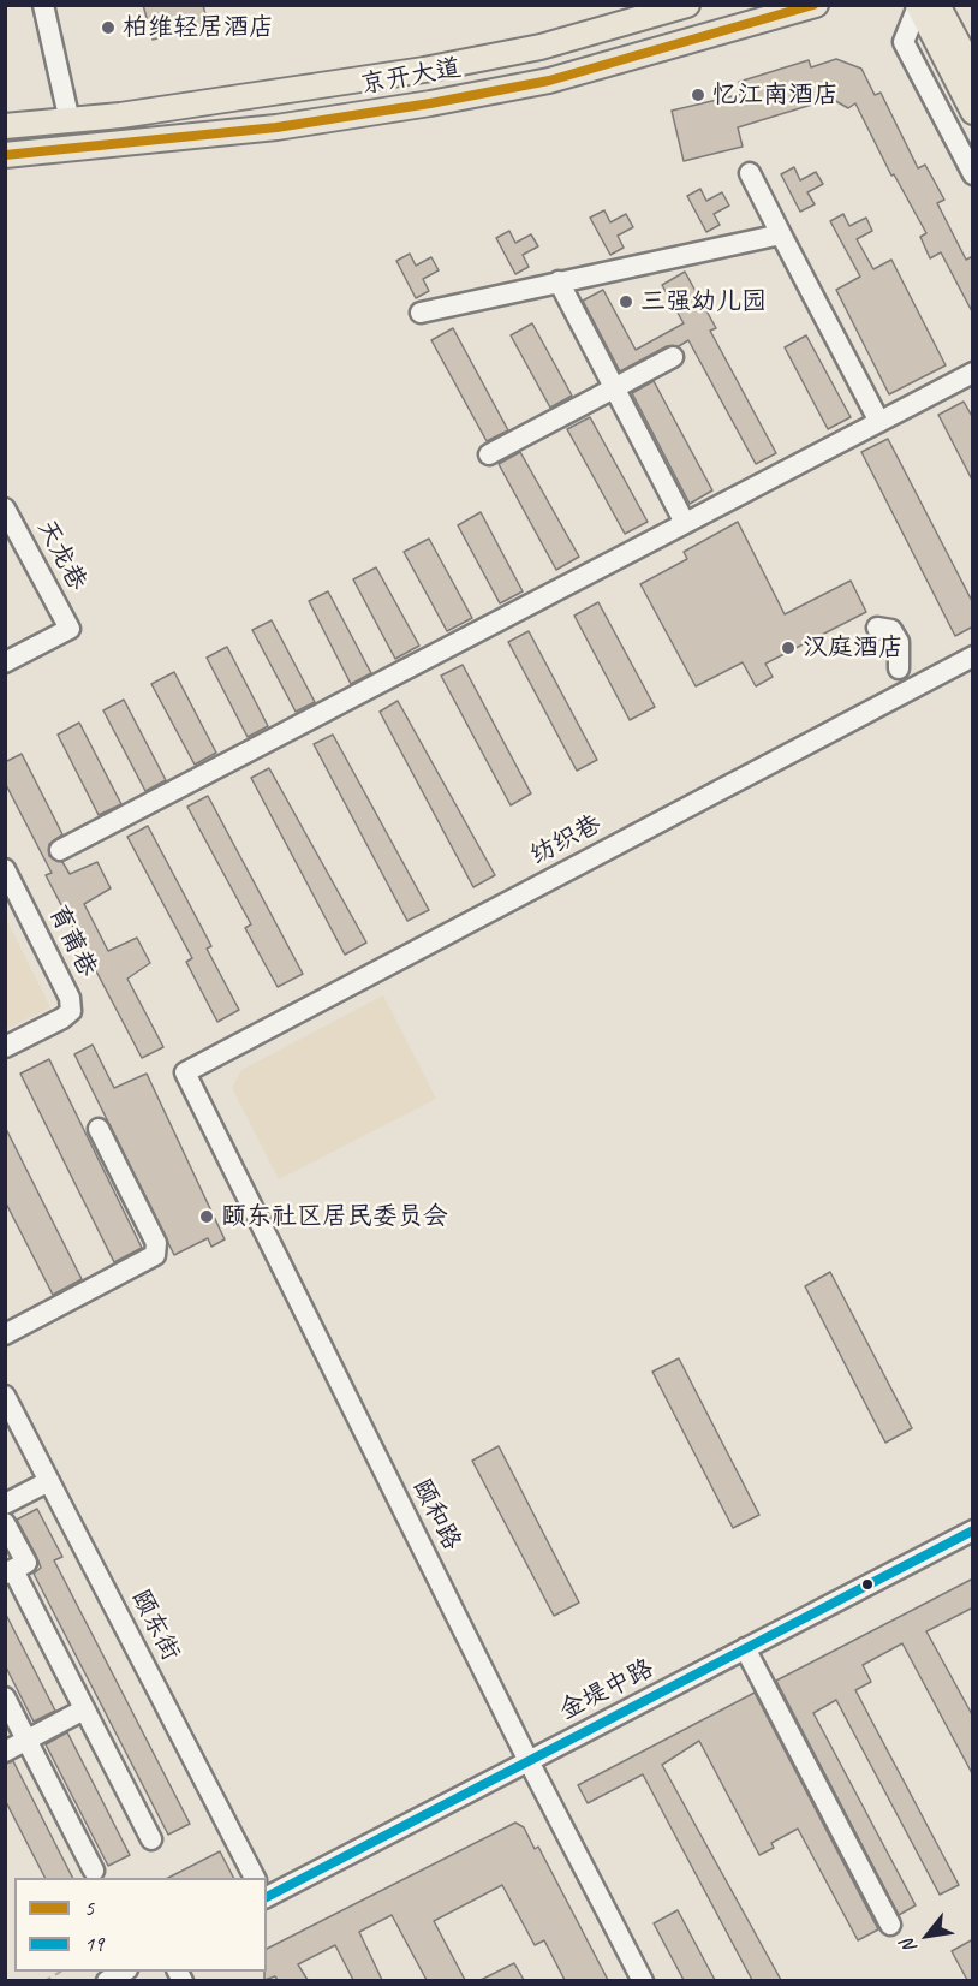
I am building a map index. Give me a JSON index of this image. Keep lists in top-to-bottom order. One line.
{"streets":{"main road":["京开大道"],"street":["天龙巷","纺织巷","育莆巷","颐和路","颐东街","金堤中路"]},"crossings":[["纺织巷","颐和路"],["颐和路","金堤中路"]],"places":["柏维轻居酒店","忆江南酒店","三强幼儿园","汉庭酒店","颐东社区居民委员会"],"lines":["transit line 5","transit line 19"],"legend":["5","19"],"north":"bottom left"}
